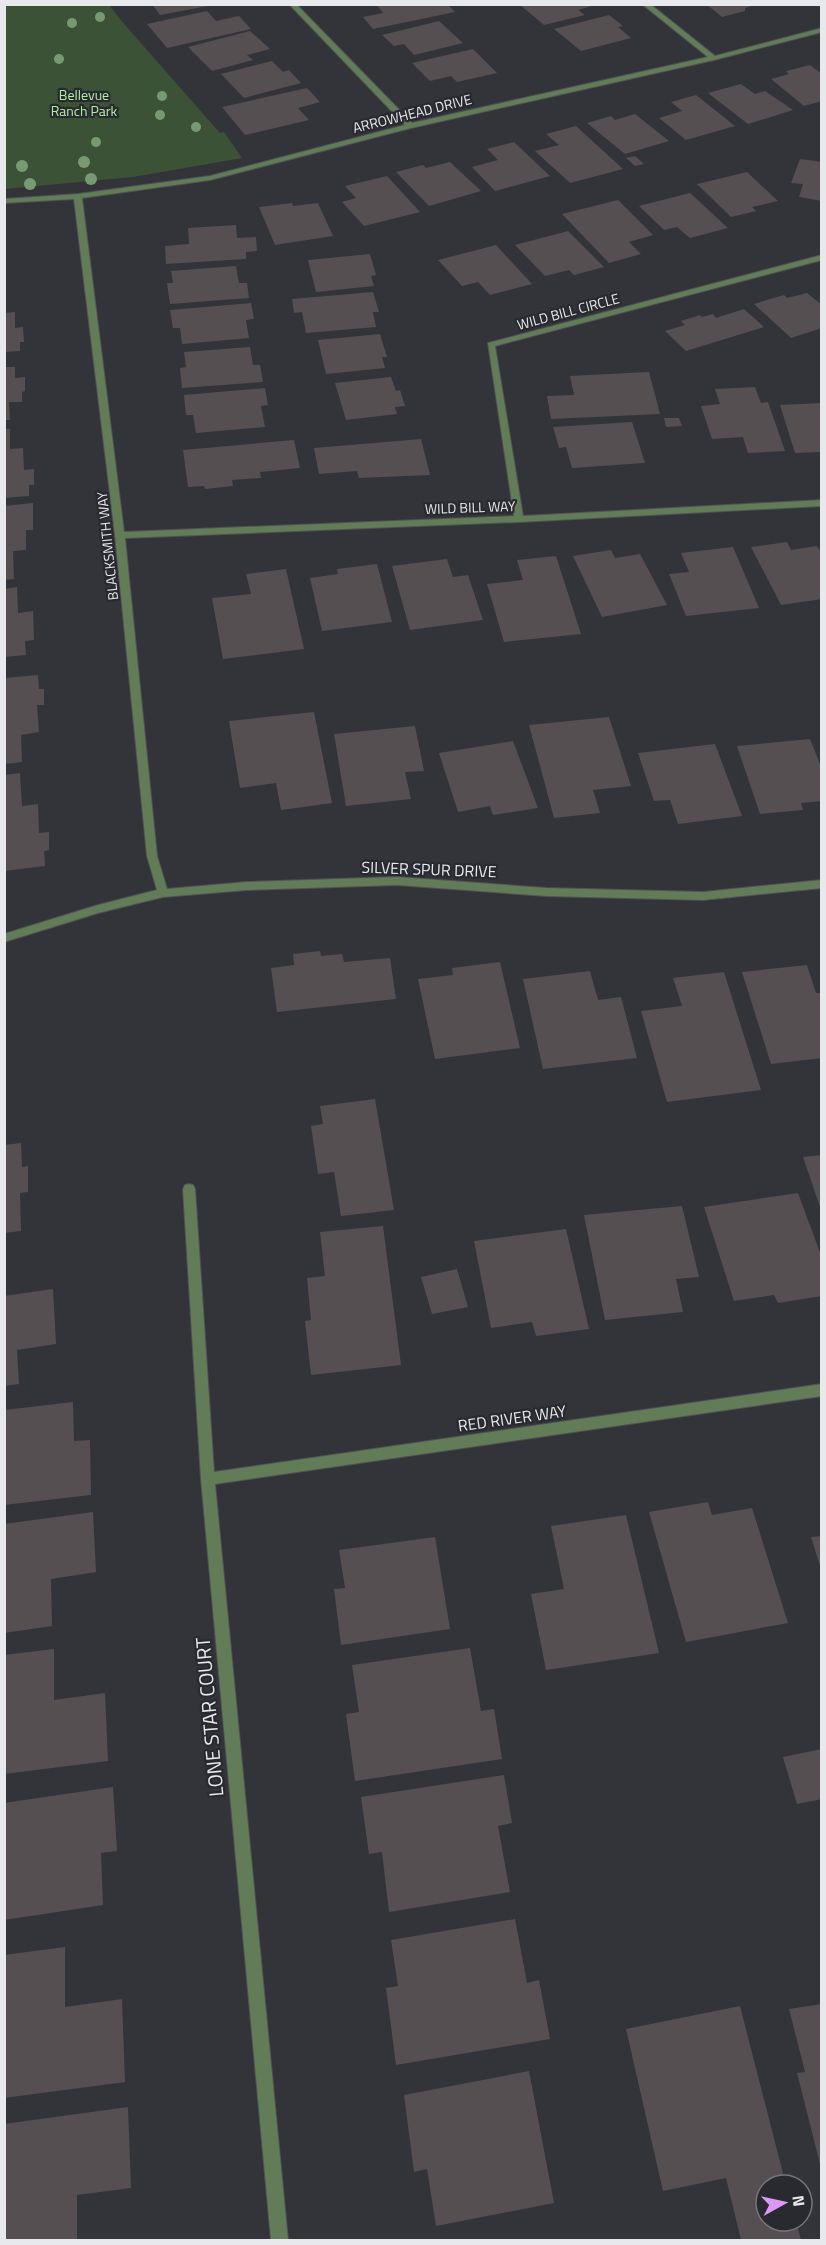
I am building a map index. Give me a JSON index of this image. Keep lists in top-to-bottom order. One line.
{"streets":{"street":["ARROWHEAD DRIVE","WILD BILL CIRCLE","WILD BILL WAY","BLACKSMITH WAY","SILVER SPUR DRIVE","RED RIVER WAY","LONE STAR COURT"]},"crossings":[["ARROWHEAD DRIVE","BLACKSMITH WAY"],["WILD BILL CIRCLE","WILD BILL WAY"],["WILD BILL WAY","BLACKSMITH WAY"],["BLACKSMITH WAY","SILVER SPUR DRIVE"],["RED RIVER WAY","LONE STAR COURT"]],"parks":["Bellevue Ranch Park"],"north":"right"}
